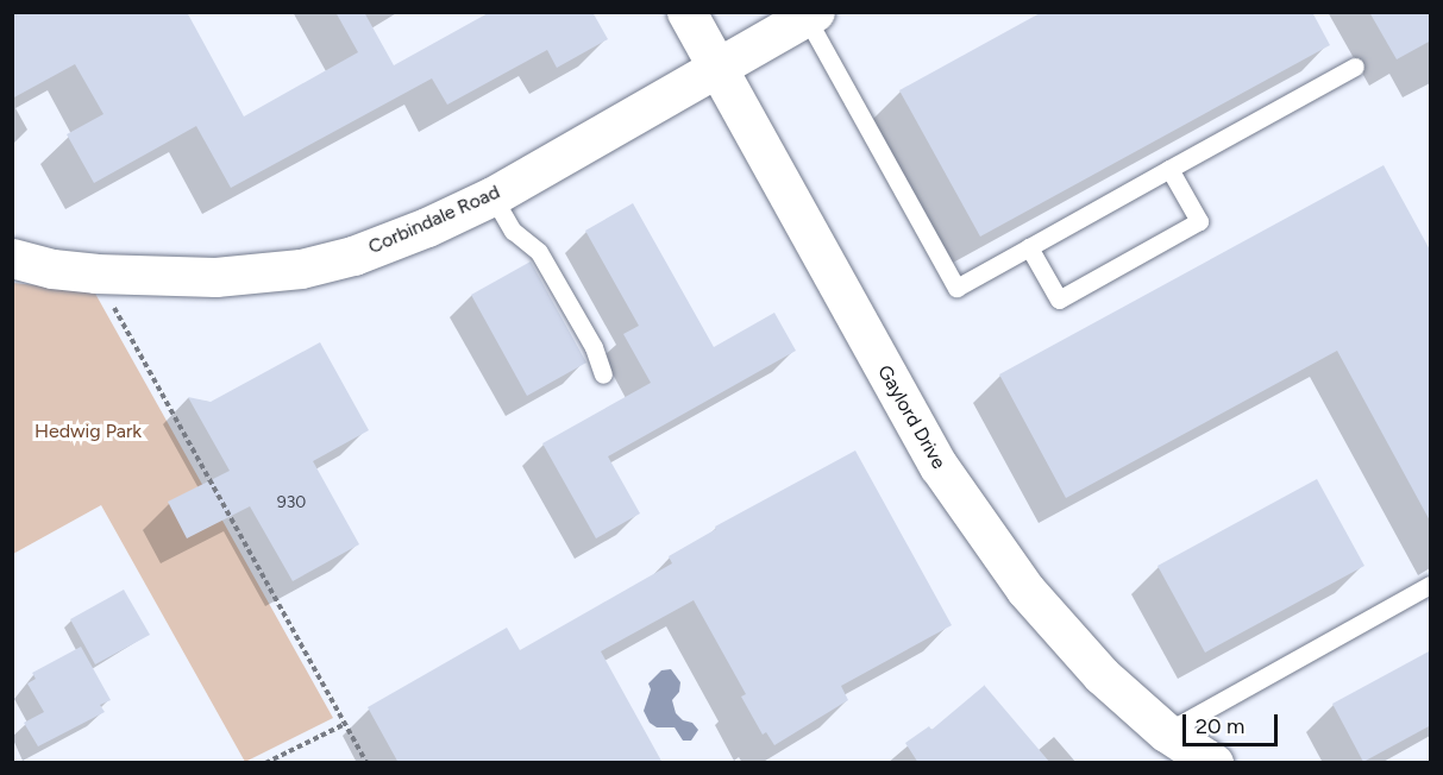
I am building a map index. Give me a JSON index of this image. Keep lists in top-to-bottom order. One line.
{"streets":{"street":["Corbindale Road","Gaylord Drive"]},"crossings":[["Corbindale Road","Gaylord Drive"]],"parks":["Hedwig Park"],"house_numbers":["930"],"scale_bar":"20 m"}
